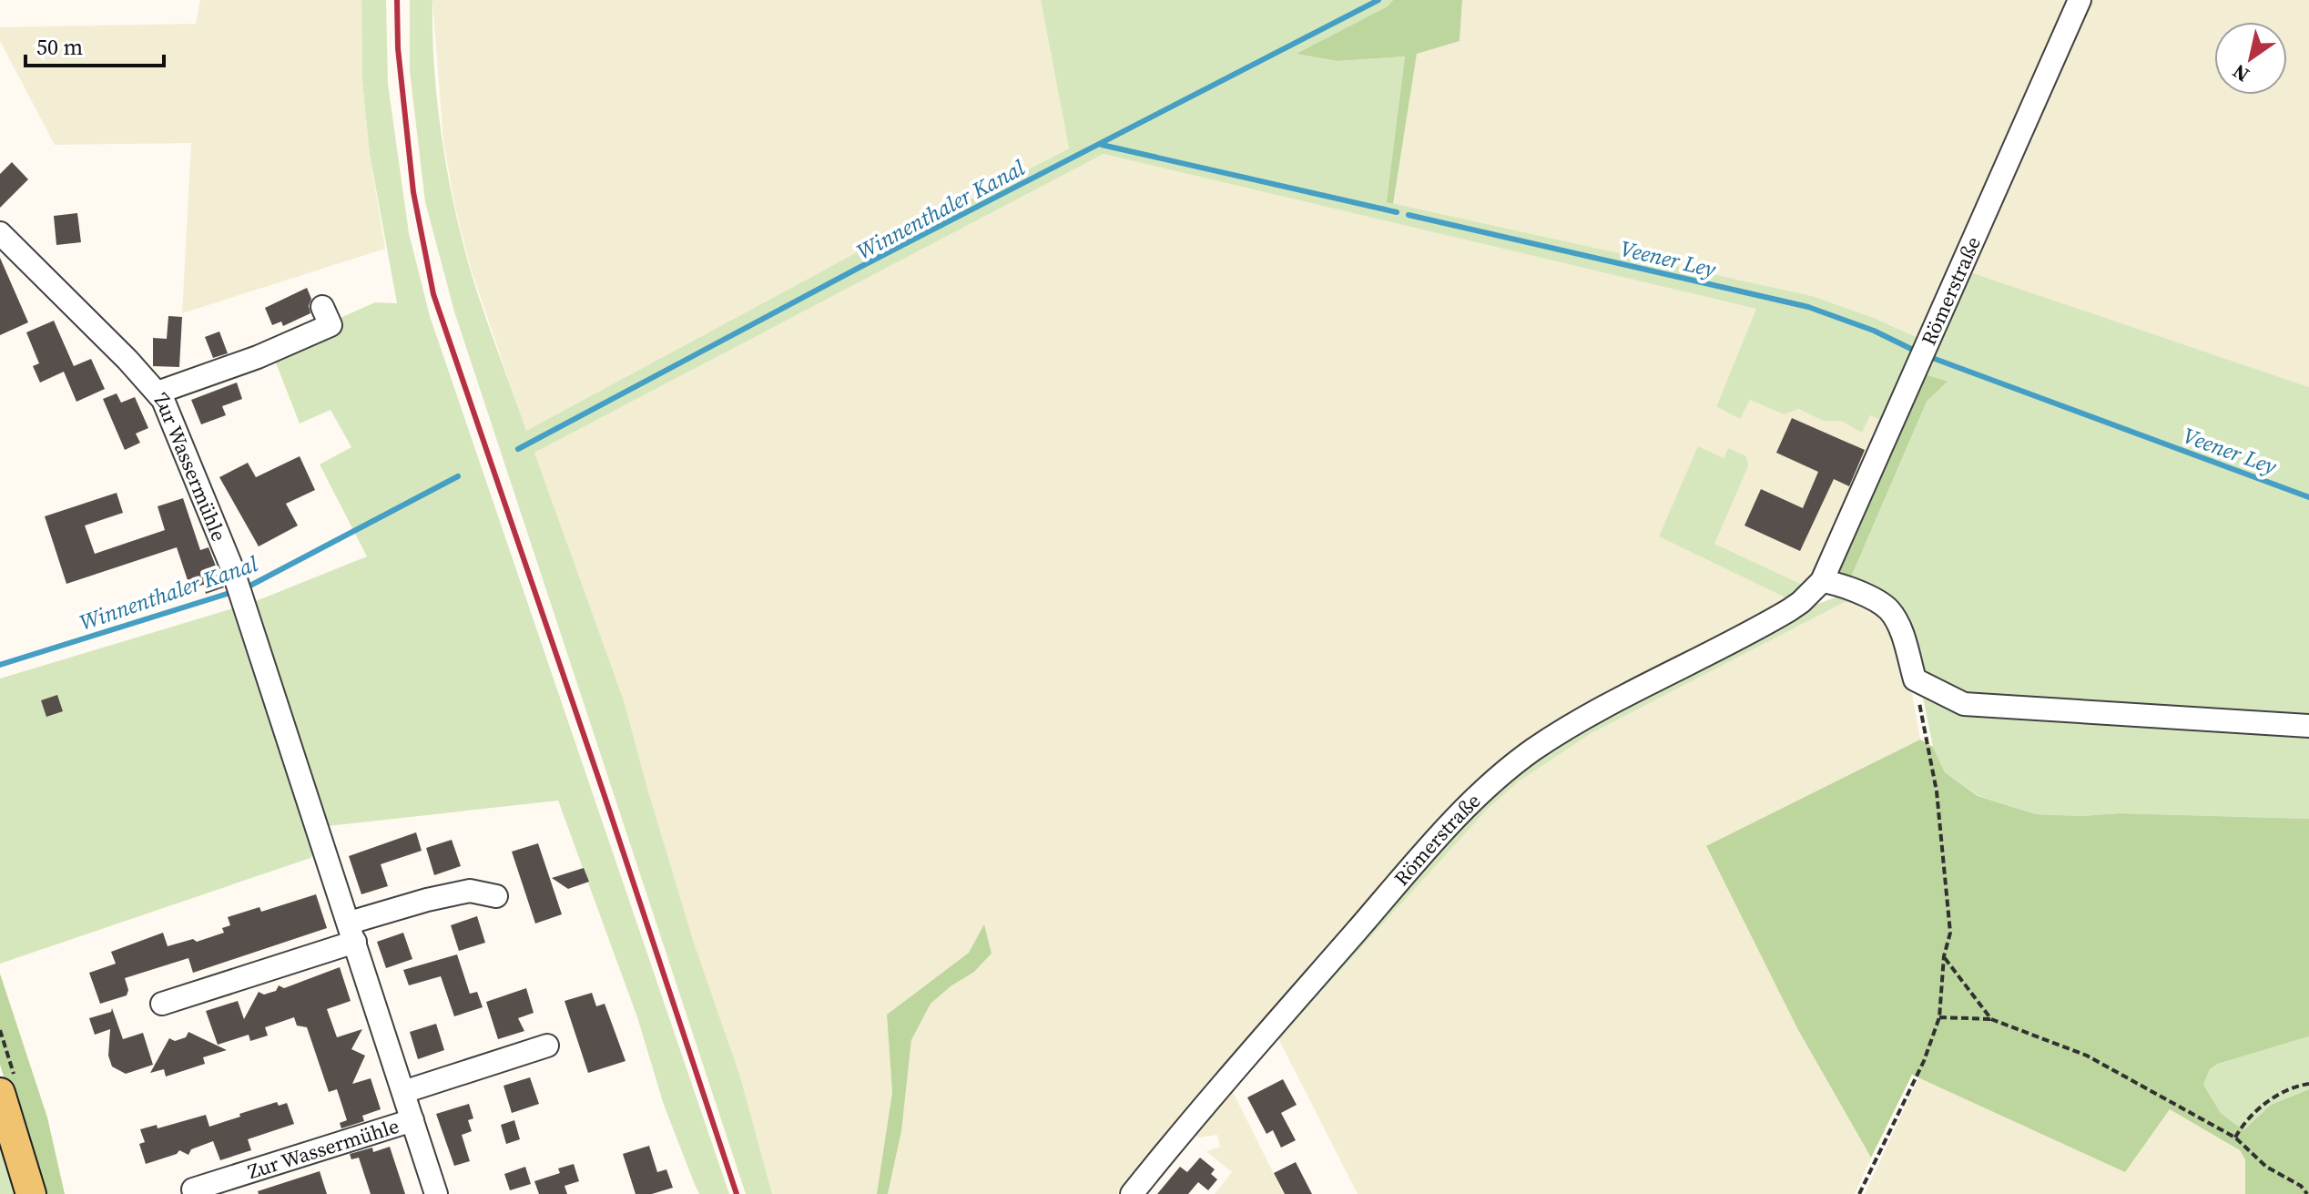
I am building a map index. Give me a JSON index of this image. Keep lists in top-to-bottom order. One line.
{"streets":{"street":["Römerstraße","Zur Wassermühle"]},"water":["Winnenthaler Kanal","Veener Ley"],"scale_bar":"50 m","north":"bottom left"}
